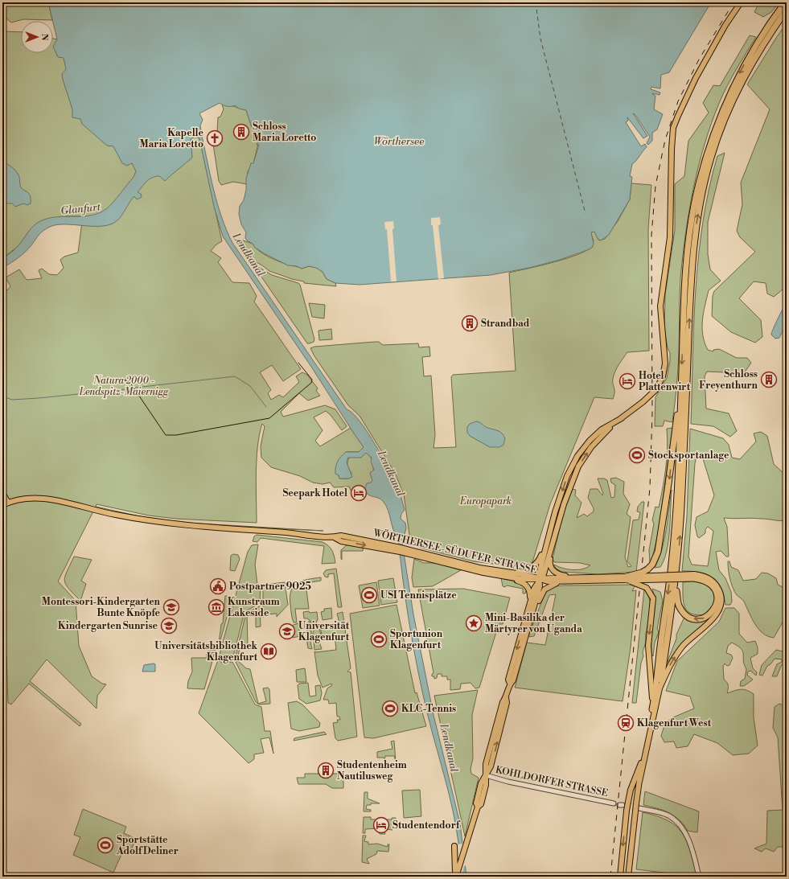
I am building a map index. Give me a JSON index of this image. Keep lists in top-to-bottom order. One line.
{"streets":{"main road":["WÖRTHERSEE-SÜDUFER-STRASSE"],"street":["KOHLDORFER STRASSE"]},"water":["Wörthersee","Glanfurt","Lendkanal"],"parks":["Natura 2000 - Lendspitz-Maiernigg","Europapark"],"places":{"building":["Schloss Maria Loretto","Strandbad","Schloss Freyenthurn","Studentenheim Nautilusweg"],"church":["Kapelle Maria Loretto"],"hotel":["Hotel Plattenwirt","Seepark Hotel","Studentendorf"],"sports":["Stocksportanlage","USI Tennisplätze","Sportunion Klagenfurt","KLC-Tennis","Sportstätte Adolf Deliner"],"public building":["Postpartner 9025"],"school or university":["Montessori-Kindergarten Bunte Knöpfe","Kindergarten Sunrise","Universität Klagenfurt"],"museum":["Kunstraum Lakeside"],"place":["Mini-Basilika der Märtyrer von Uganda"],"library":["Universitätsbibliothek Klagenfurt"],"station":["Klagenfurt West"]},"north":"right"}
